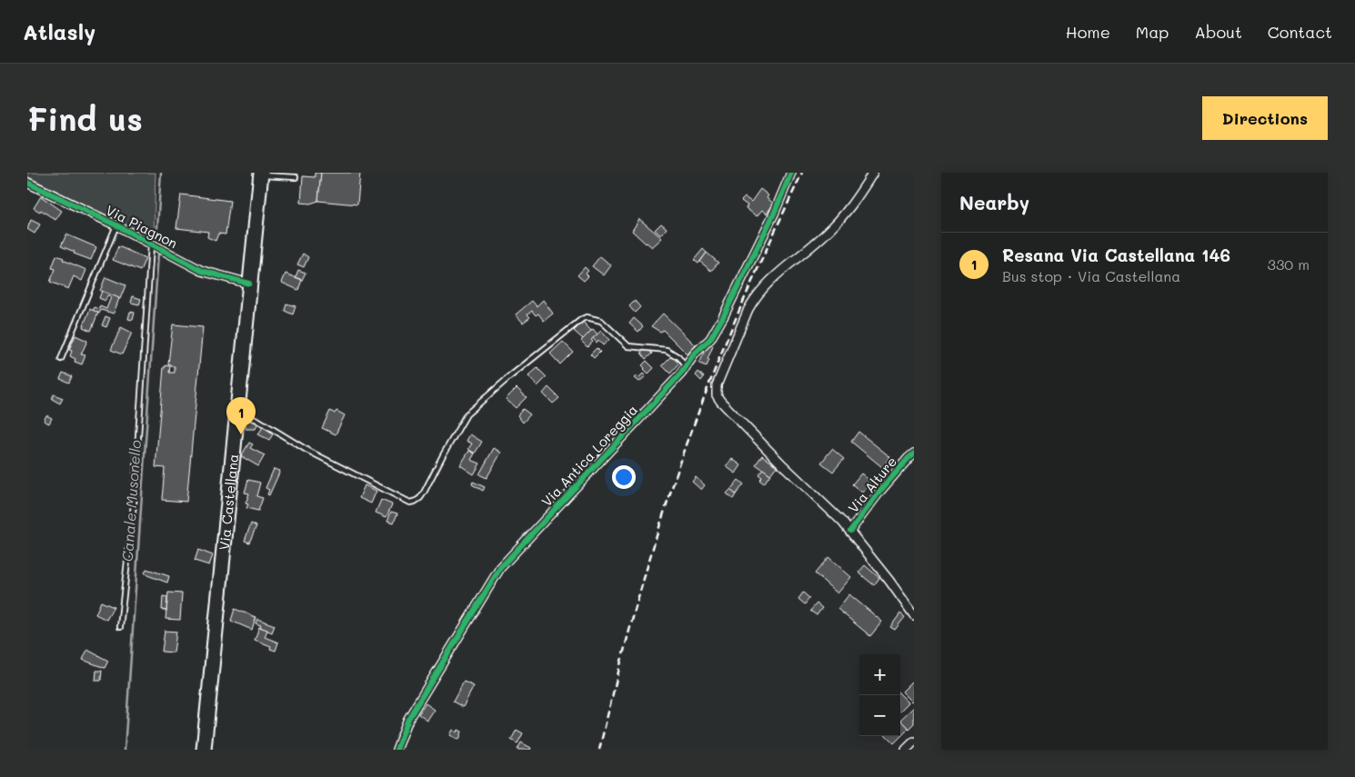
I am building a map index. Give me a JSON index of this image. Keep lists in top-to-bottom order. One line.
{"streets":{"main road":["Via Castellana"],"street":["Via Piagnon","Via Antica Loreggia","Via Alture"]},"crossings":[["Via Piagnon","Via Castellana"]],"water":["Canale Musonello"],"page":{"header":"Atlasly","nav":["Home","Map","About","Contact"],"buttons":"Directions","title":"Find us","heading":"Nearby","list":[{"mark":"1","name":"Resana Via Castellana 146","note":"Bus stop · Via Castellana","value":"330 m"}],"pins":"1","map_buttons":["+","−"]}}
